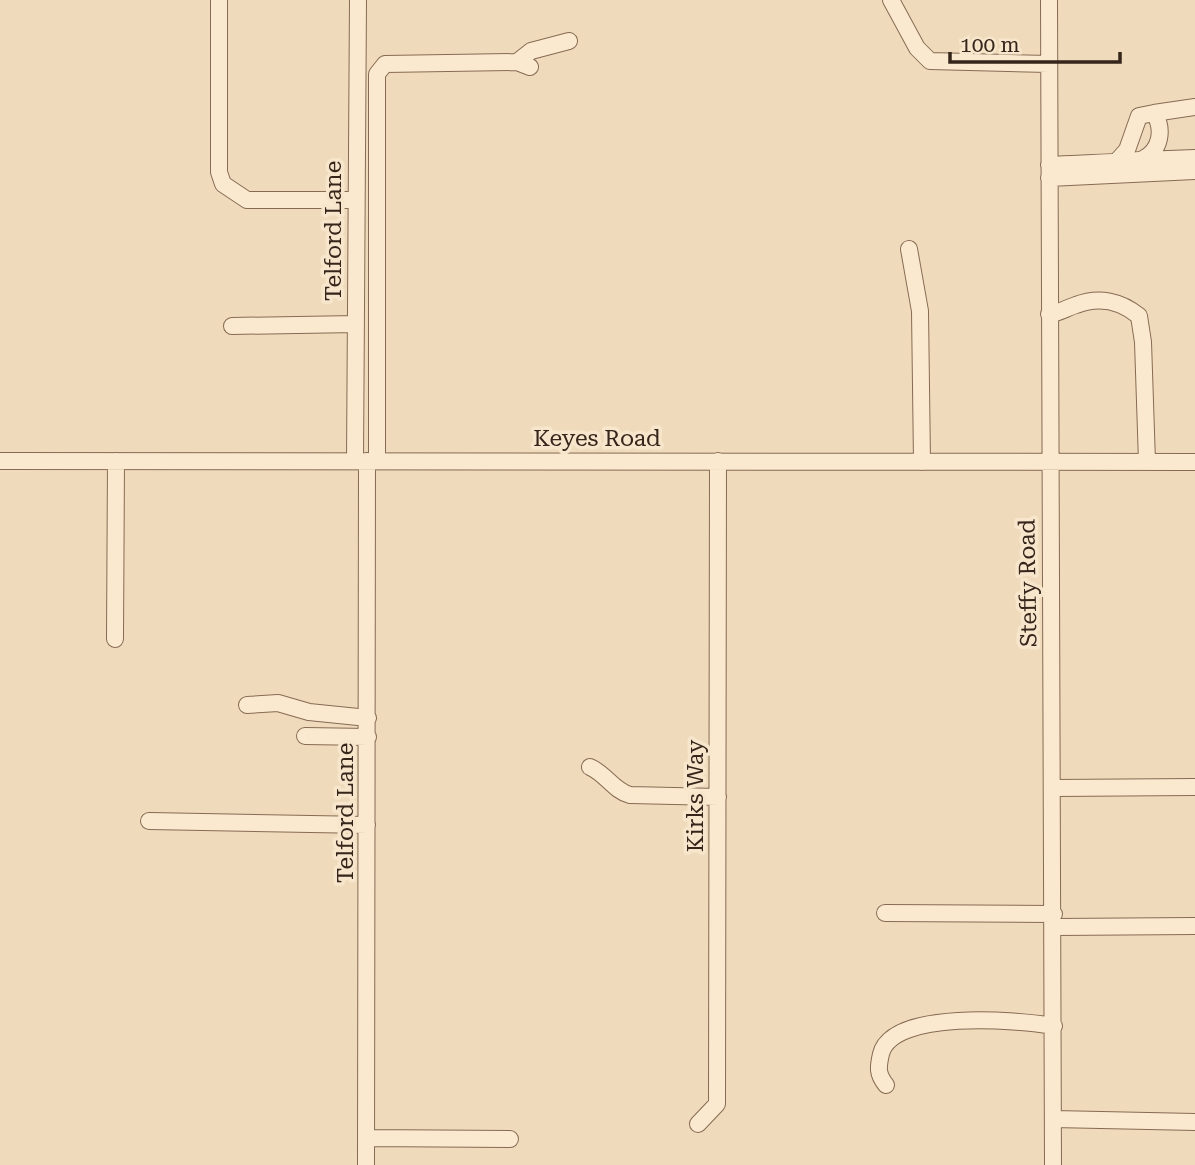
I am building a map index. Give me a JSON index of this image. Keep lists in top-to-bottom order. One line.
{"streets":{"street":["Telford Lane","Keyes Road","Steffy Road","Kirks Way"]},"crossings":[["Telford Lane","Keyes Road"],["Keyes Road","Steffy Road"],["Keyes Road","Kirks Way"]],"scale_bar":"100 m"}
